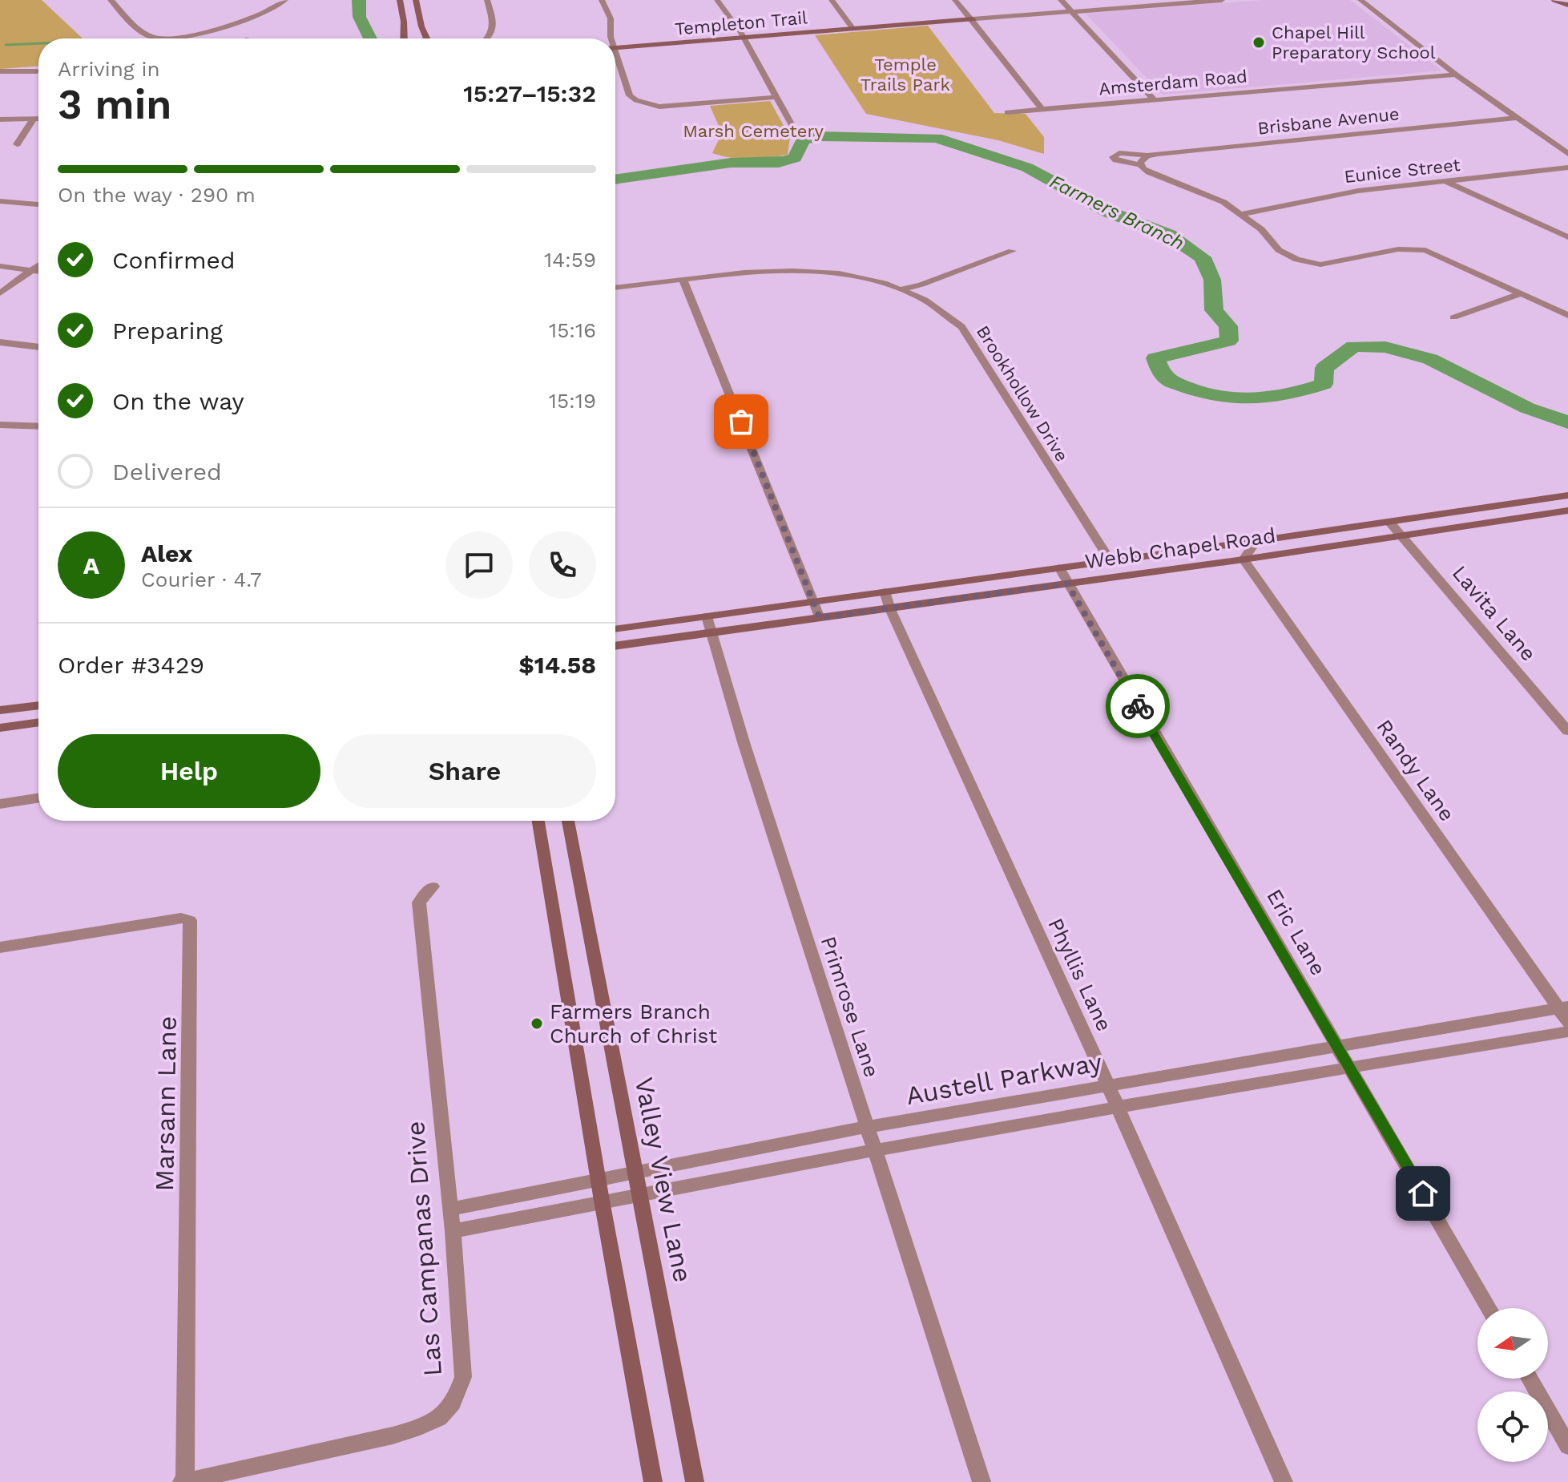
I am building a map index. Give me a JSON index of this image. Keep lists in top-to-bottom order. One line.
{"streets":{"main road":["Templeton Trail","Webb Chapel Road","Valley View Lane"],"street":["Amsterdam Road","Brisbane Avenue","Eunice Street","Brookhollow Drive","Lavita Lane","Randy Lane","Eric Lane","Phyllis Lane","Primrose Lane","Austell Parkway","Marsann Lane","Las Campanas Drive"]},"crossings":[["Brisbane Avenue","Eunice Street"],["Brookhollow Drive","Webb Chapel Road"],["Webb Chapel Road","Lavita Lane"],["Webb Chapel Road","Randy Lane"],["Webb Chapel Road","Eric Lane"],["Webb Chapel Road","Phyllis Lane"],["Webb Chapel Road","Primrose Lane"],["Randy Lane","Austell Parkway"],["Eric Lane","Austell Parkway"],["Phyllis Lane","Austell Parkway"],["Primrose Lane","Austell Parkway"],["Austell Parkway","Valley View Lane"],["Austell Parkway","Las Campanas Drive"],["Marsann Lane","Las Campanas Drive"]],"water":["Farmers Branch"],"parks":["Temple Trails Park","Marsh Cemetery"],"places":["Chapel Hill Preparatory School","Farmers Branch Church of Christ"],"north":"left","page":{"heading":["3 min","Arriving in","15:27–15:32"],"panel":["Alex","Courier · 4.7","Order #3429","$14.58"],"bar":"On the way · 290 m","list":[["Confirmed","14:59"],["Preparing","15:16"],["On the way","15:19"],"Delivered"],"round":"A","buttons":["Help","Share"]}}
